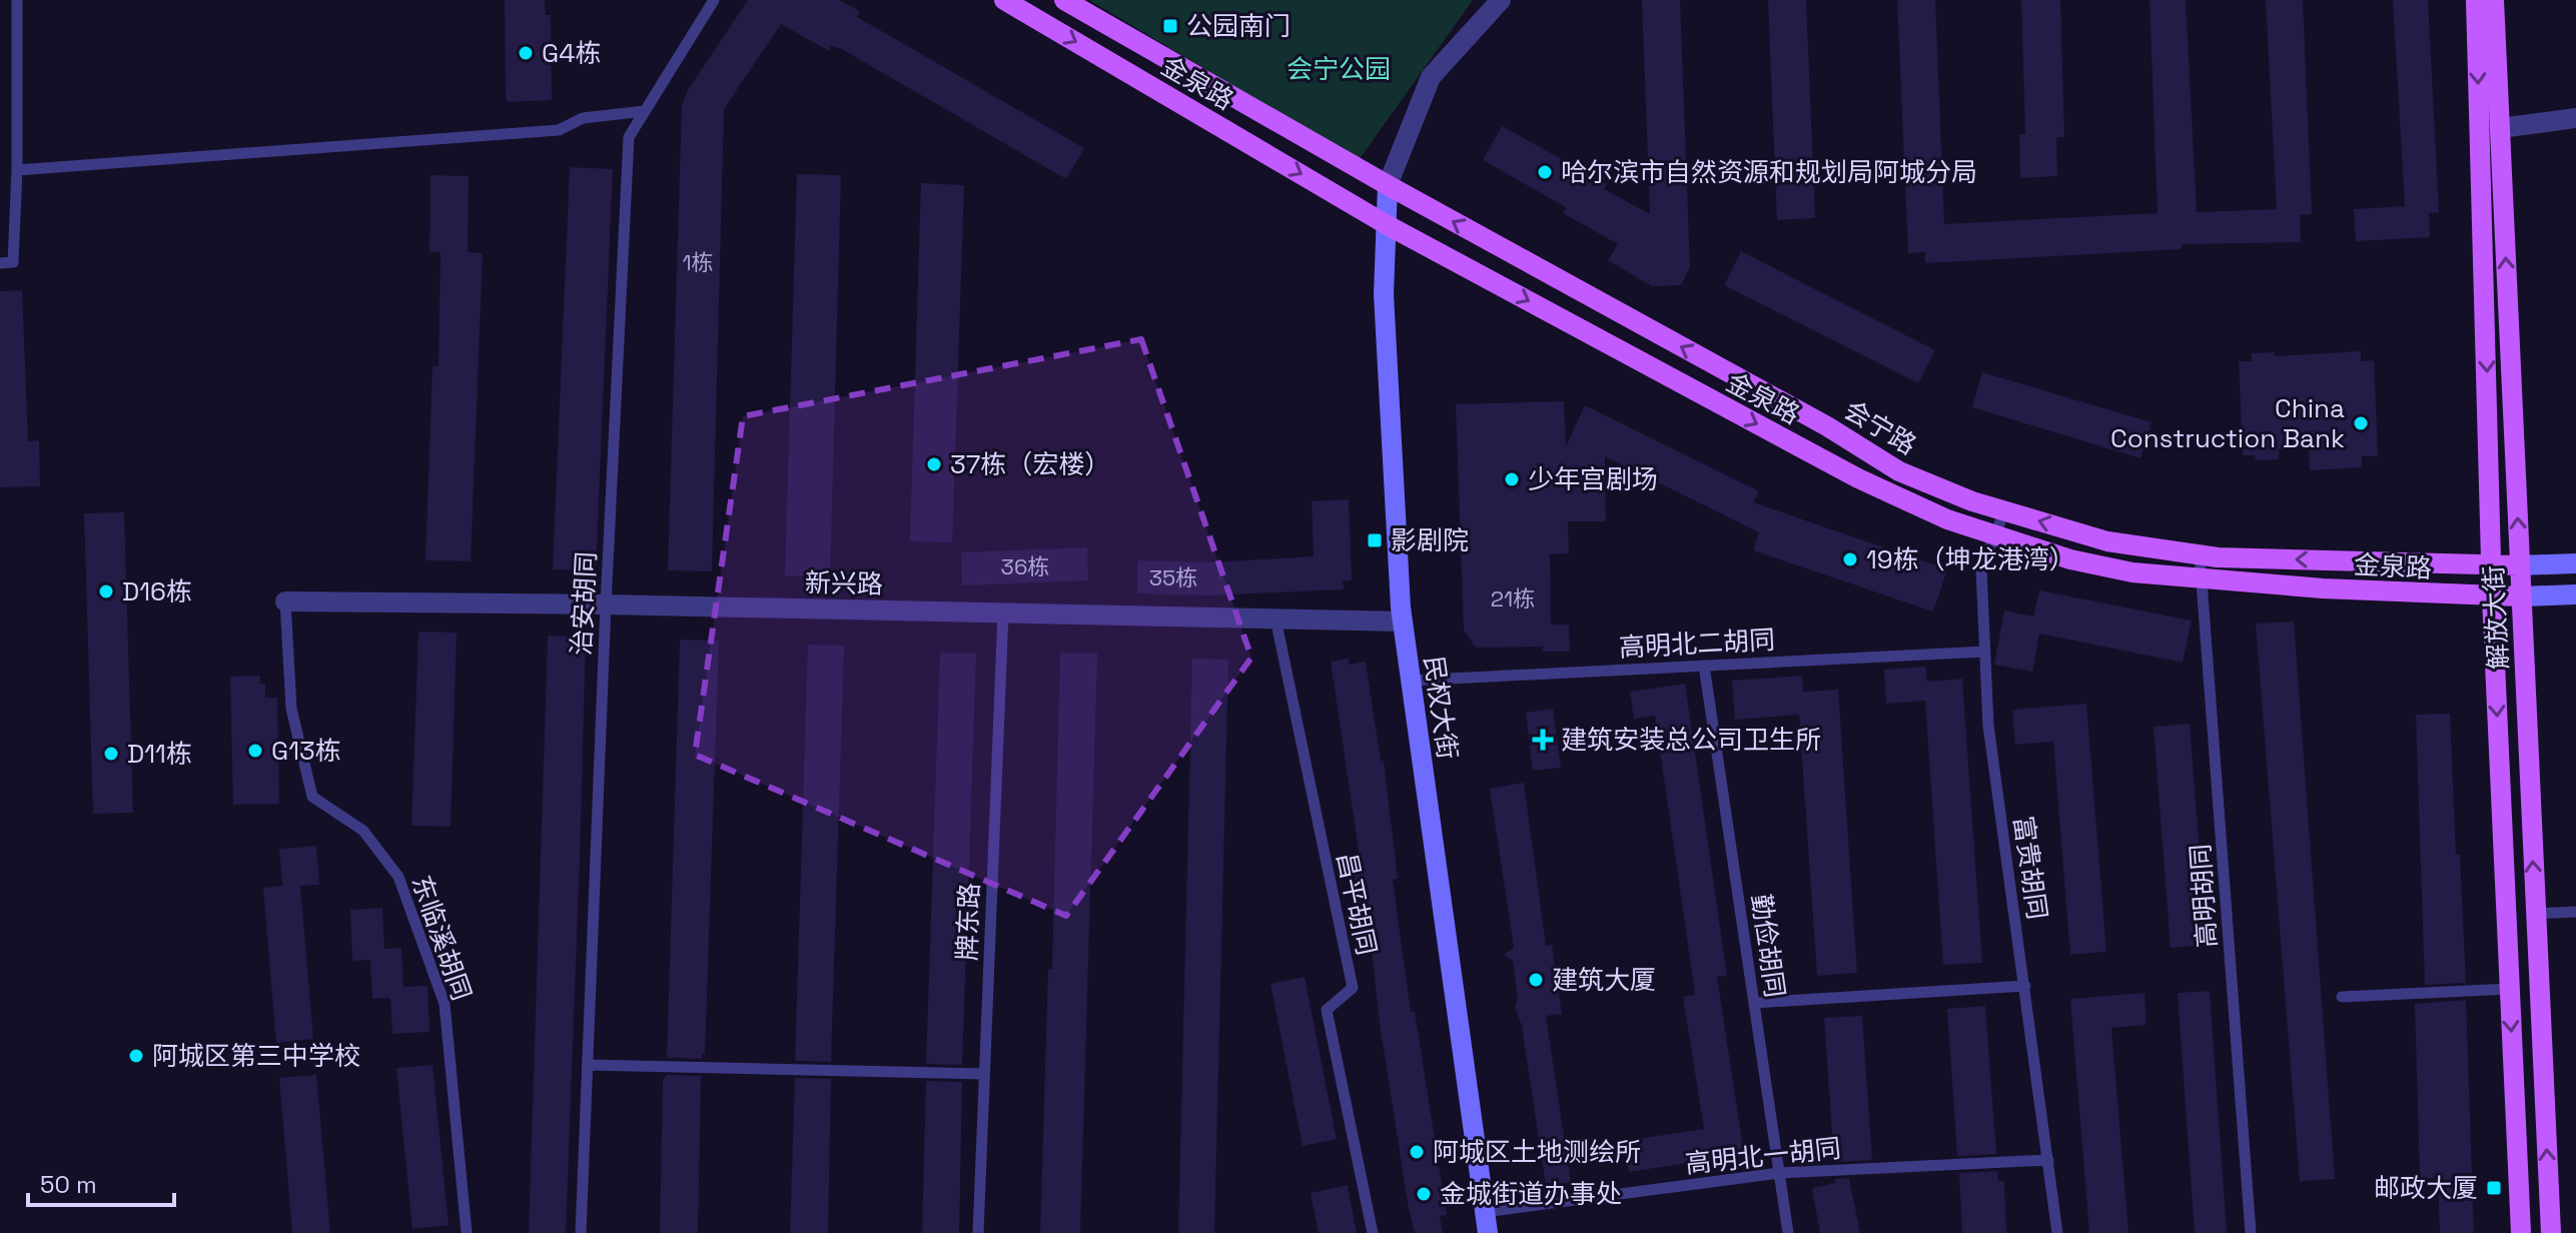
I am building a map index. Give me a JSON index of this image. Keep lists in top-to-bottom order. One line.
{"streets":{"main road":["金泉路","会宁路","解放大街"],"street":["新兴路","民权大街"],"lane":["治安胡同","高明北二胡同","富贵胡同","高明胡同","昌平胡同","牌东路","东临溪胡同","勤俭胡同","高明北一胡同"]},"crossings":[["金泉路","解放大街"],["金泉路","民权大街"],["金泉路","富贵胡同"],["金泉路","高明胡同"],["会宁路","解放大街"],["会宁路","民权大街"],["会宁路","富贵胡同"],["会宁路","高明胡同"],["新兴路","治安胡同"],["新兴路","民权大街"],["新兴路","昌平胡同"],["新兴路","牌东路"],["新兴路","东临溪胡同"],["高明北二胡同","民权大街"],["高明北二胡同","富贵胡同"],["高明北二胡同","勤俭胡同"],["民权大街","高明北一胡同"],["富贵胡同","高明北一胡同"],["勤俭胡同","高明北一胡同"]],"one_way":["金泉路","会宁路"],"parks":["会宁公园"],"places":{"transit":["公园南门","影剧院","邮政大厦"],"other":["G4栋","哈尔滨市自然资源和规划局阿城分局","China Construction Bank","37栋（宏楼）","少年宫剧场","19栋（坤龙港湾）","D16栋","G13栋","D11栋","建筑大厦","阿城区第三中学校","阿城区土地测绘所","金城街道办事处"],"health":["建筑安装总公司卫生所"]},"house_numbers":["1栋","36栋","35栋","21栋"],"scale_bar":"50 m"}
